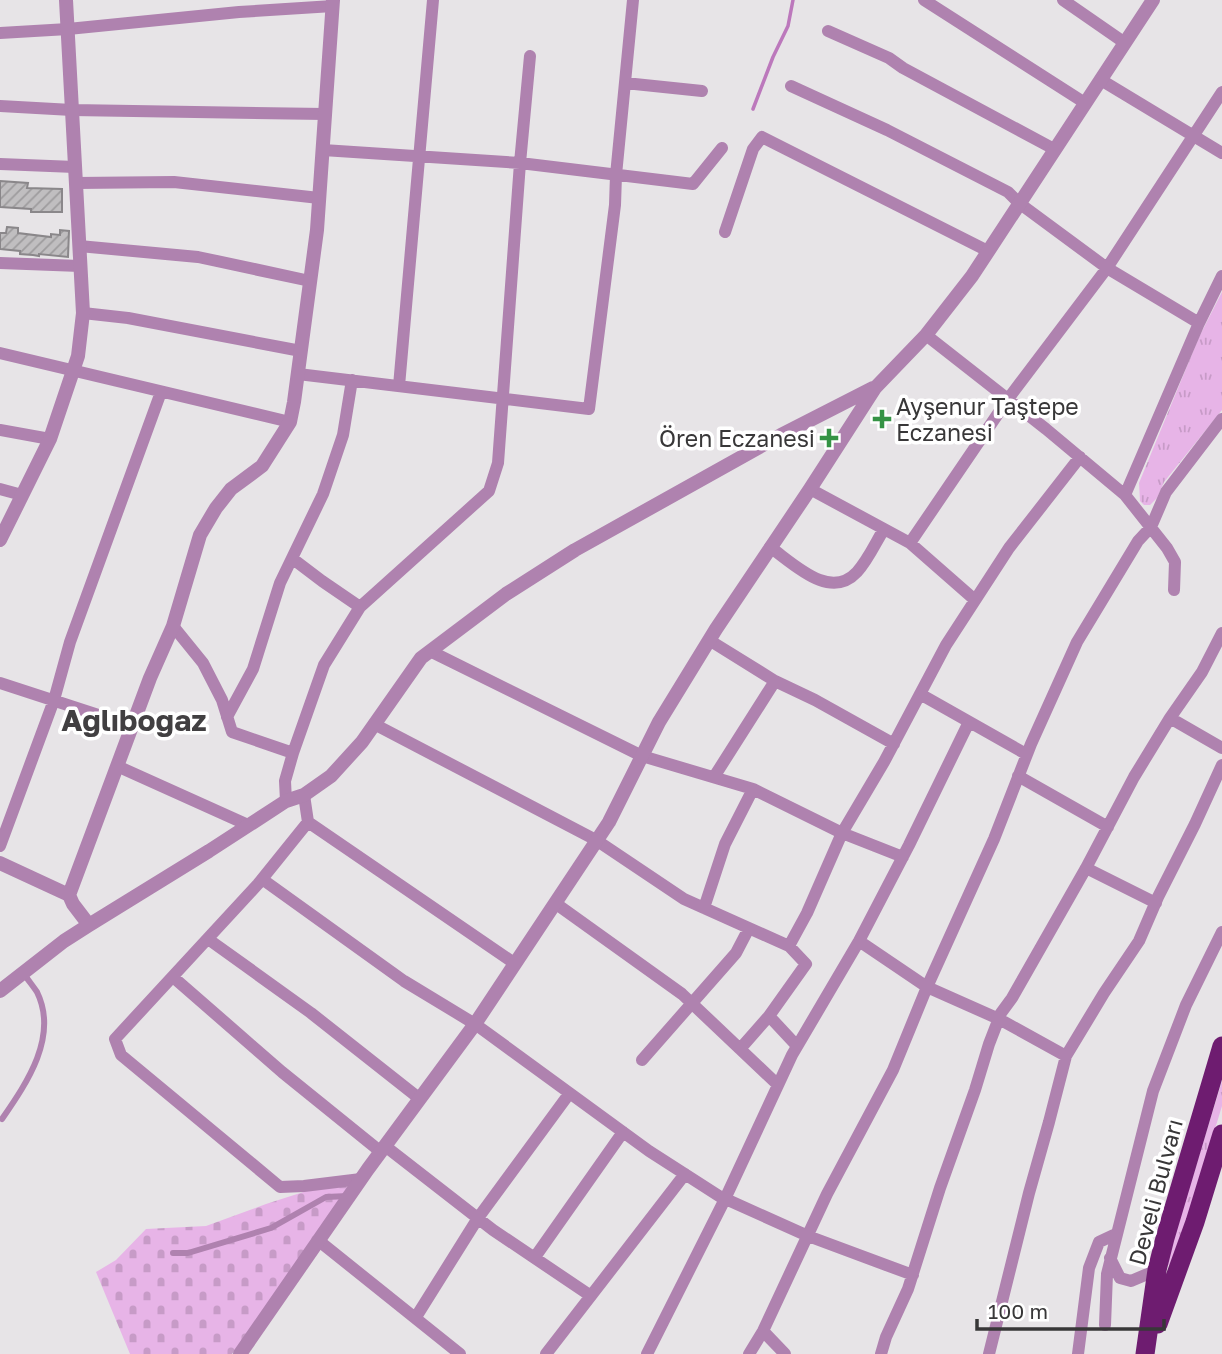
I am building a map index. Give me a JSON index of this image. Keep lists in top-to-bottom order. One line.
{"streets":{"highway":["Develi Bulvarı"]},"districts":["Ağlıboğaz"],"places":{"health":["Ayşenur Taştepe Eczanesi","Ören Eczanesi"]},"scale_bar":"100 m"}
